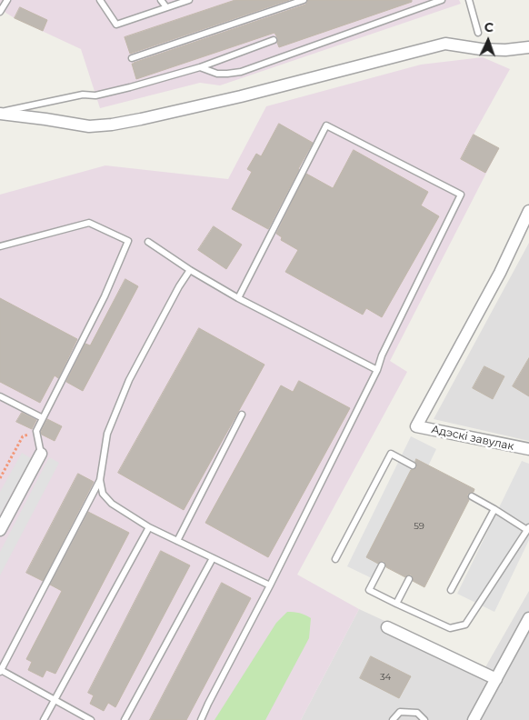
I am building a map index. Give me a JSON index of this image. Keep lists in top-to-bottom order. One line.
{"streets":{"street":["Адэскі завулак"]},"house_numbers":["59","34"],"north":"top"}
